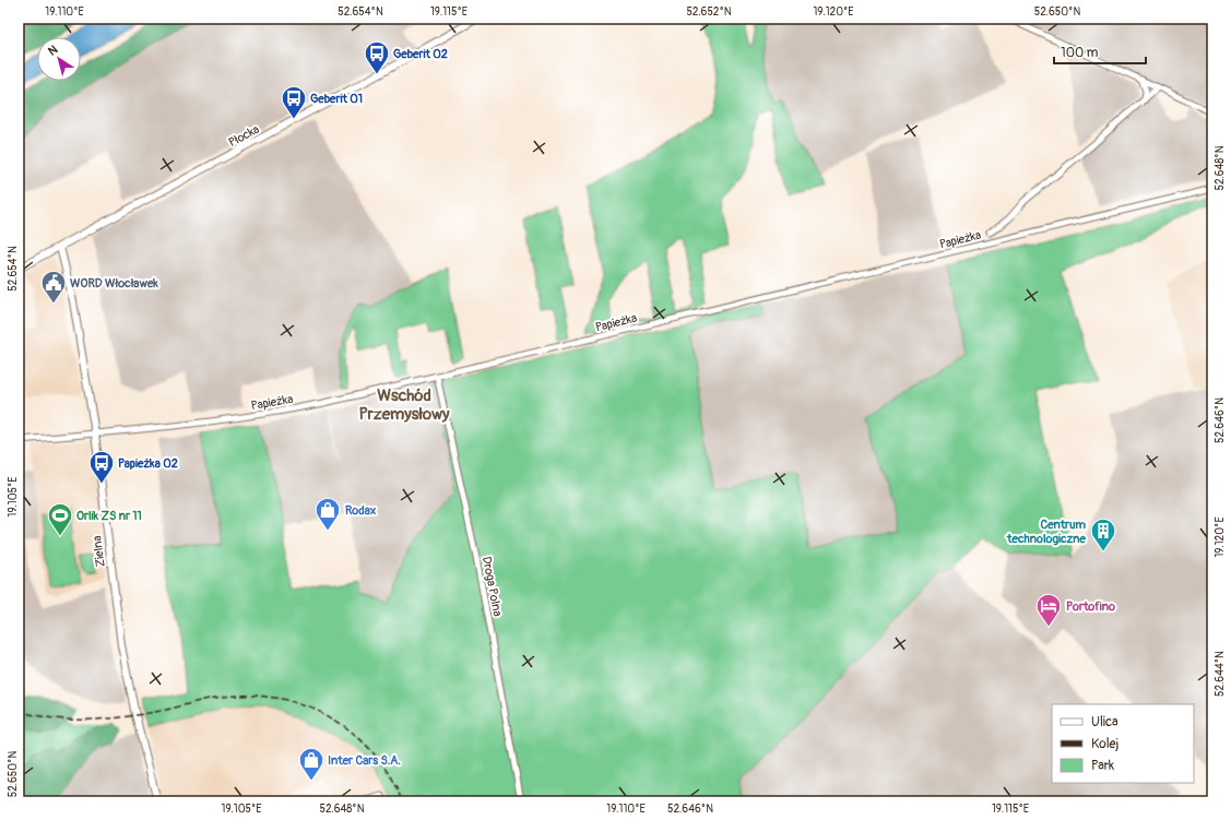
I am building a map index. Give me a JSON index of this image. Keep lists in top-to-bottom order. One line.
{"streets":{"street":["Płocka","Papieżka","Zielna","Droga Polna"]},"crossings":[["Płocka","Zielna"],["Papieżka","Zielna"],["Papieżka","Droga Polna"]],"districts":["Wschód Przemysłowy"],"places":{"bus stop":["Geberit 02","Geberit 01","Papieżka 02"],"public building":["WORD Włocławek"],"shop":["Rodax","Inter Cars S.A."],"sports":["Orlik ZS nr 11"],"building":["Centrum technologiczne"],"hotel":["Portofino"]},"legend":["Ulica","Kolej","Park"],"scale_bar":"100 m","north":"top left","coordinates":["19.110°E","52.654°N","19.115°E","52.652°N","19.120°E","52.650°N","52.648°N","52.646°N","19.105°E","52.644°N"]}
